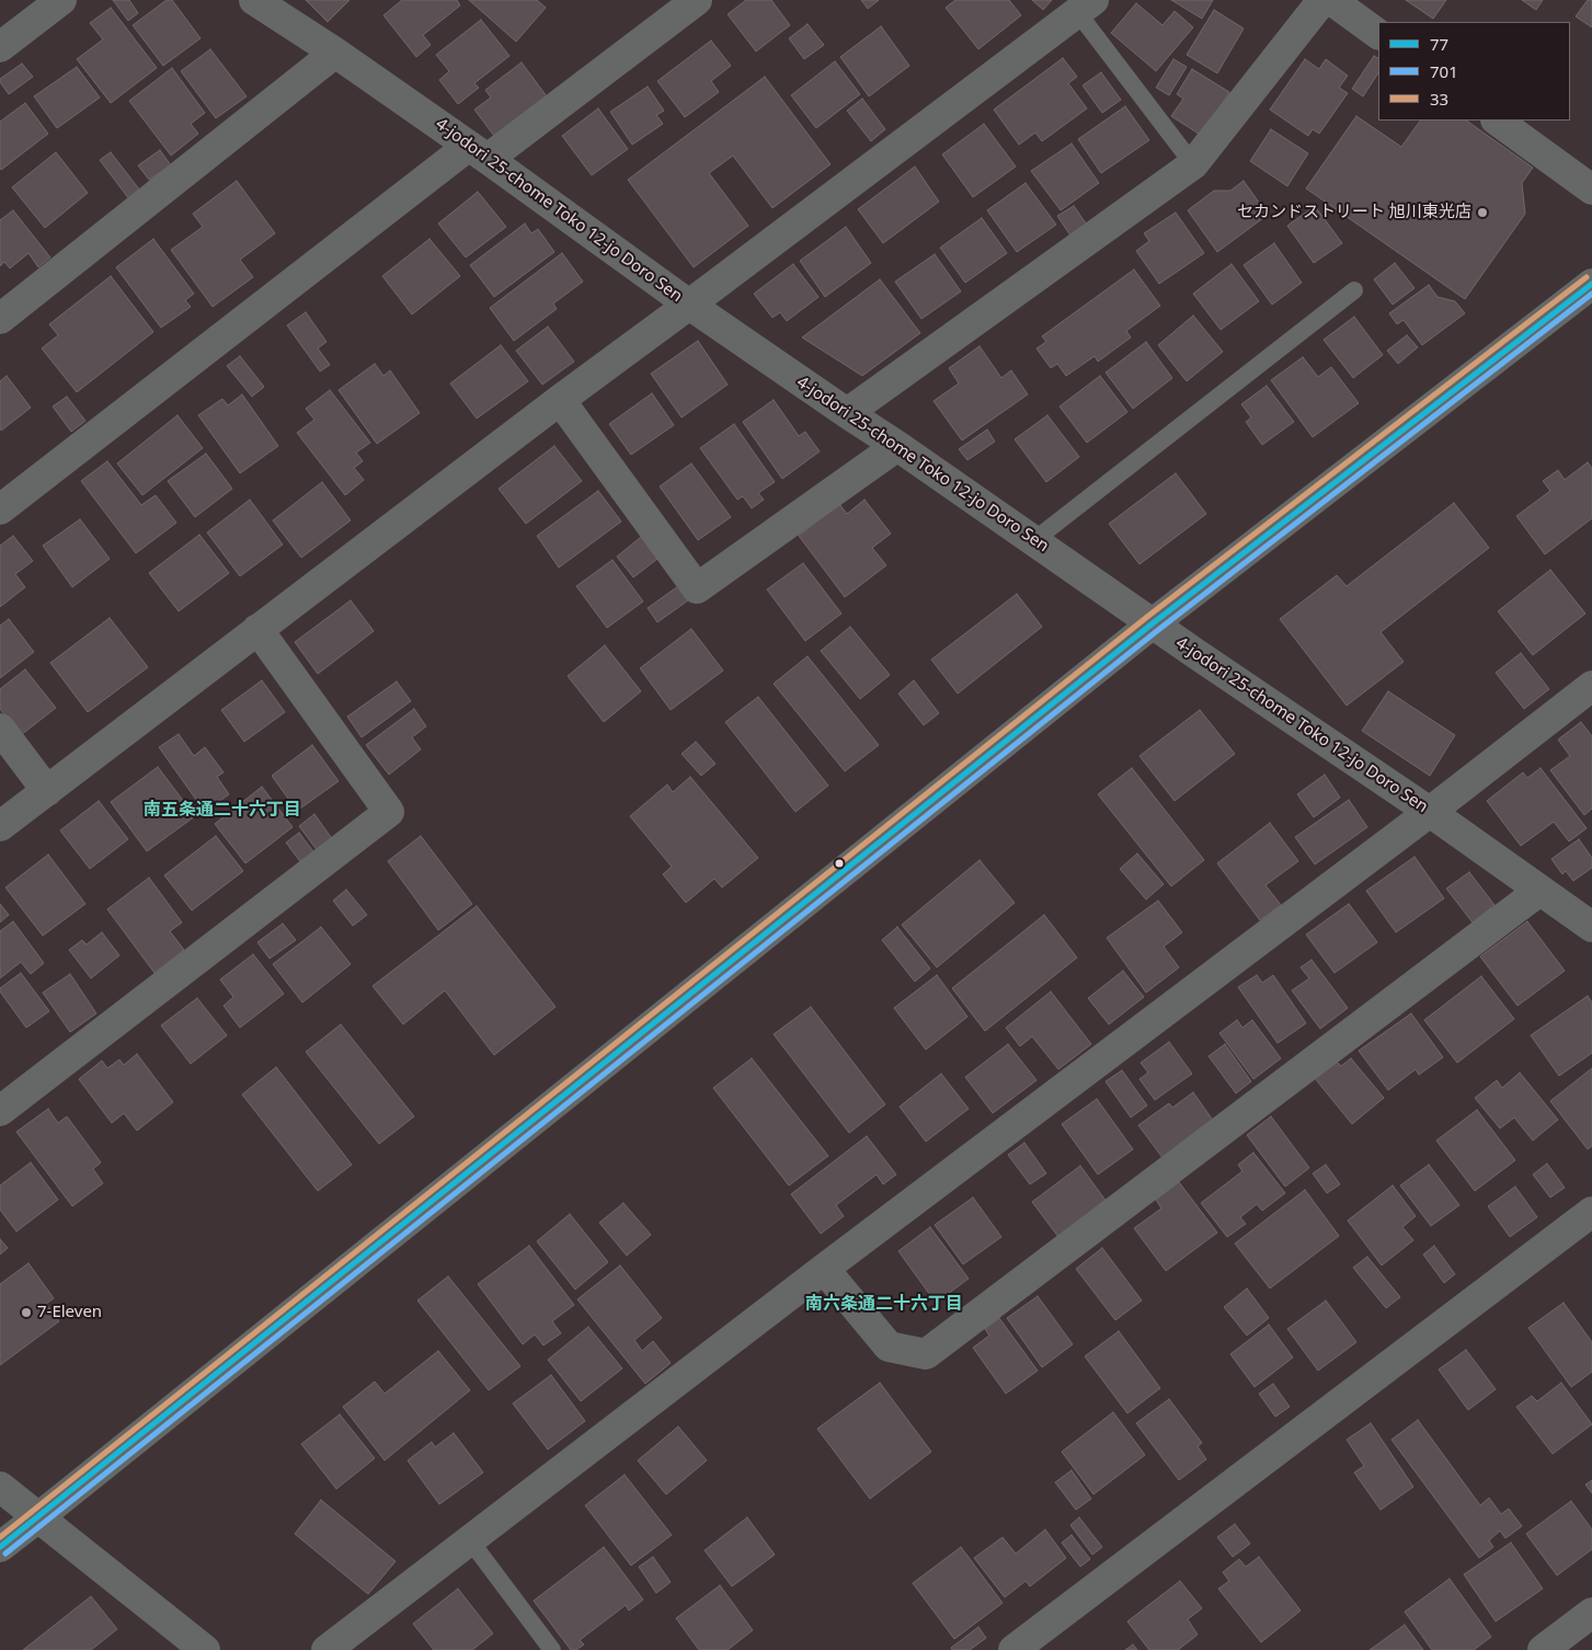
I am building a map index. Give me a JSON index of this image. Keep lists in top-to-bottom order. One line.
{"streets":{"street":["4-jodori 25-chome Toko 12-jo Doro Sen"]},"districts":["南五条通二十六丁目","南六条通二十六丁目"],"places":["セカンドストリート 旭川東光店","7-Eleven"],"lines":["transit line 33","transit line 77","transit line 701"],"legend":["77","701","33"]}
